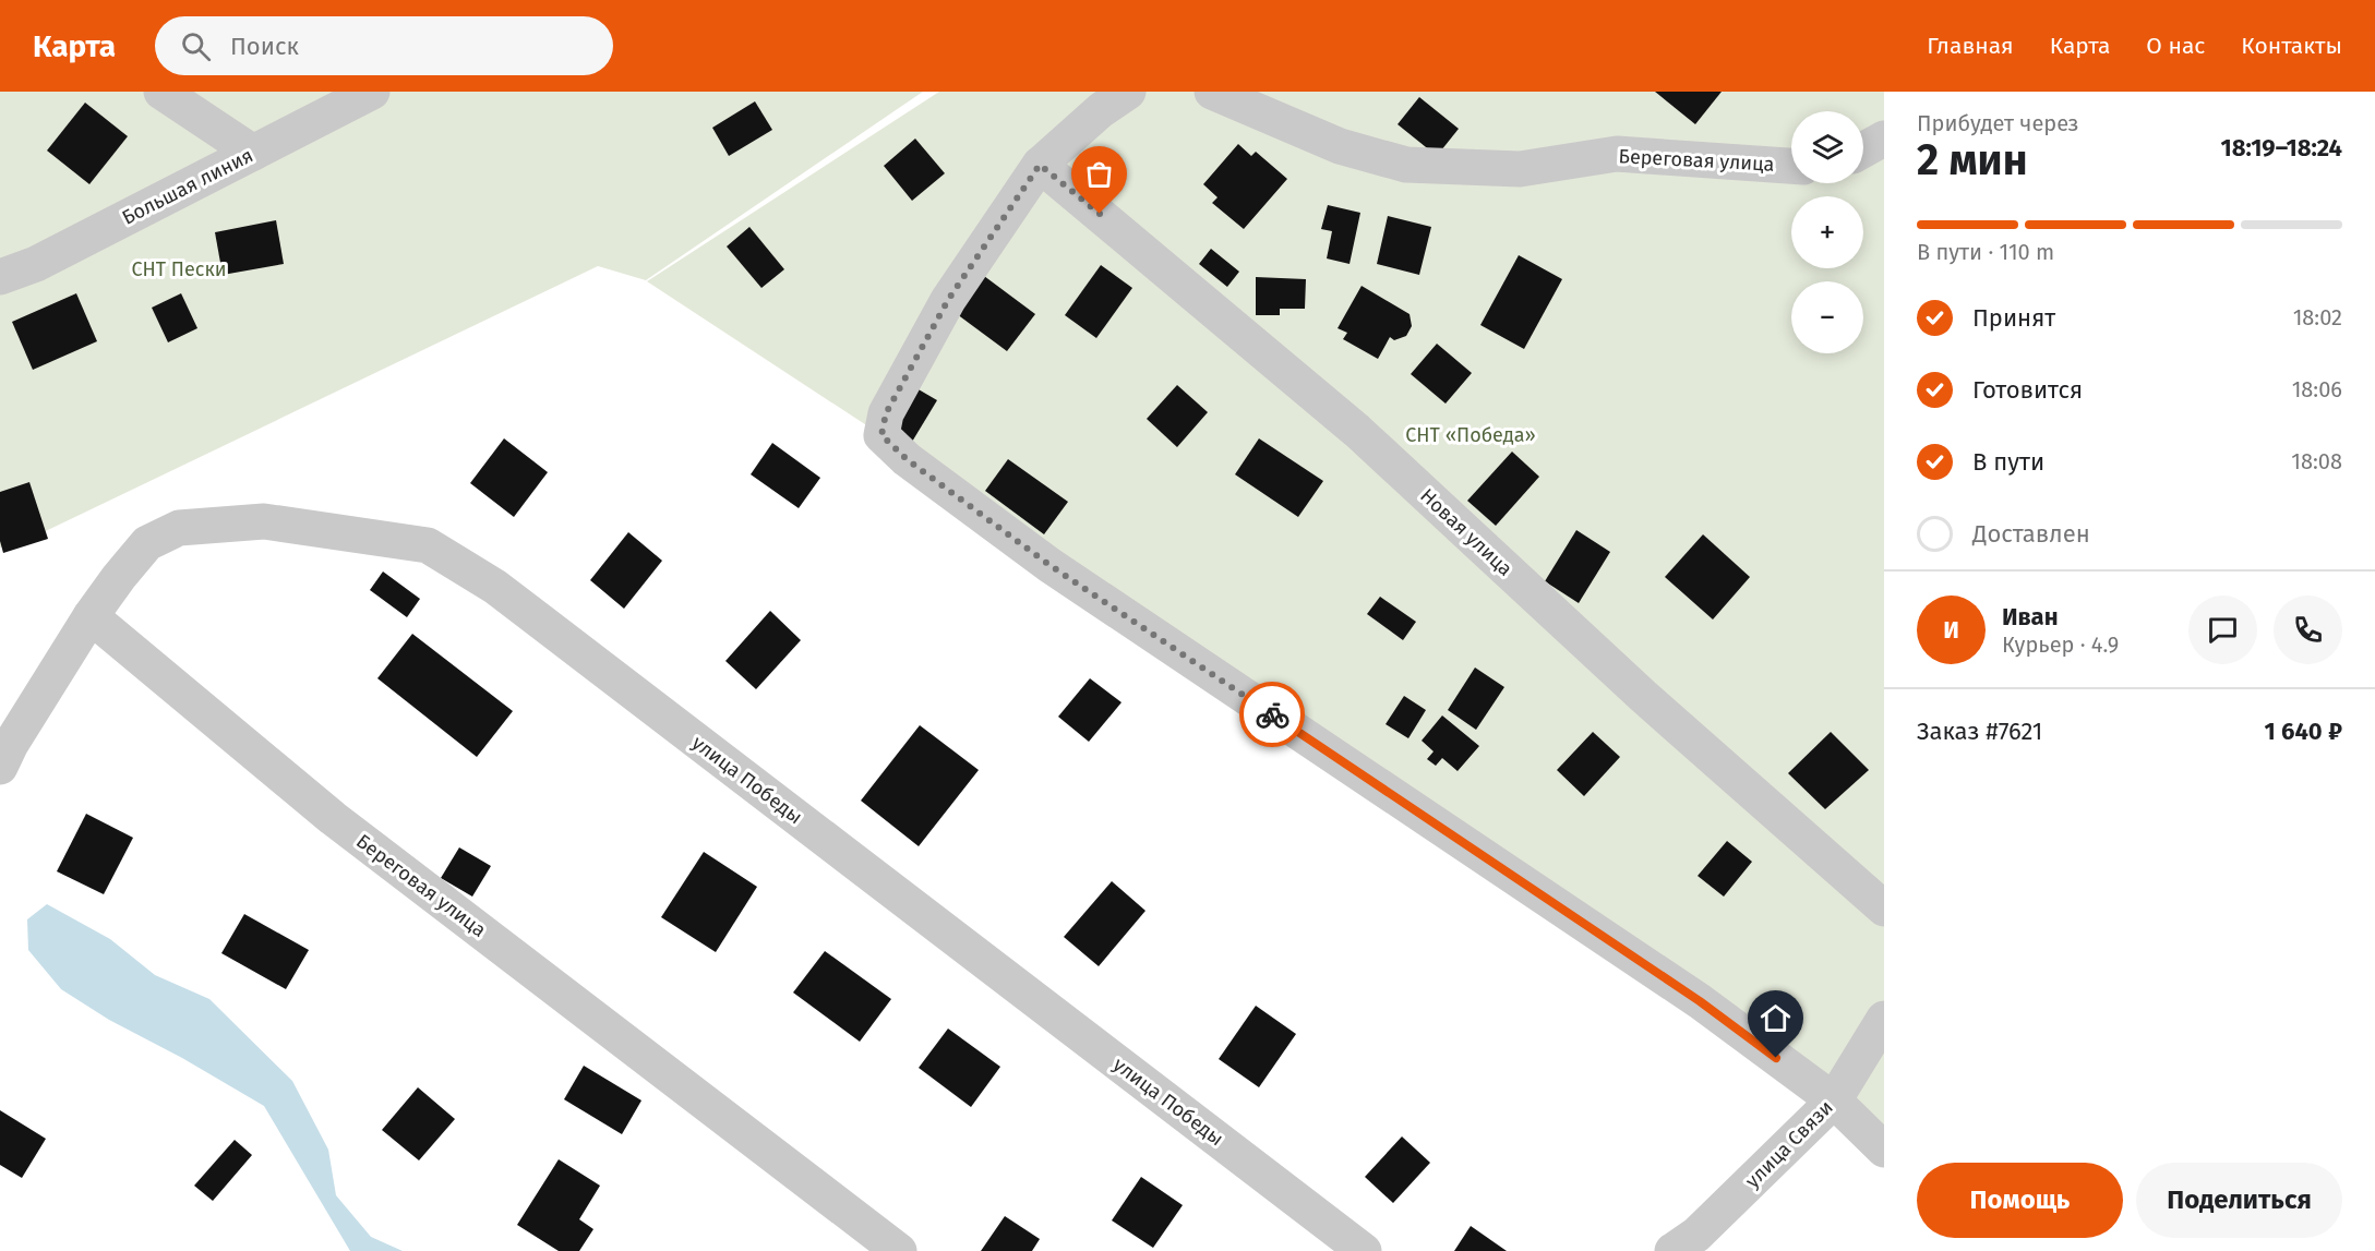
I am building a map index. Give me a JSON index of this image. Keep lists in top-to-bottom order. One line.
{"streets":{"street":["Береговая улица","Большая линия","Новая улица","улица Победы","улица Связи"]},"crossings":[["Береговая улица","улица Победы"]],"parks":["СНТ Пески","СНТ «Победа»"],"page":{"header":"Карта","search":"Поиск","nav":["Главная","Карта","О нас","Контакты"],"heading":["2 мин","Прибудет через","18:19–18:24"],"panel":["Иван","Курьер · 4.9","Заказ #7621","1 640 ₽"],"map_buttons":["+","−"],"bar":"В пути · 110 m","list":[["Принят","18:02"],["Готовится","18:06"],["В пути","18:08"],"Доставлен"],"round":"И","buttons":["Помощь","Поделиться"]}}
